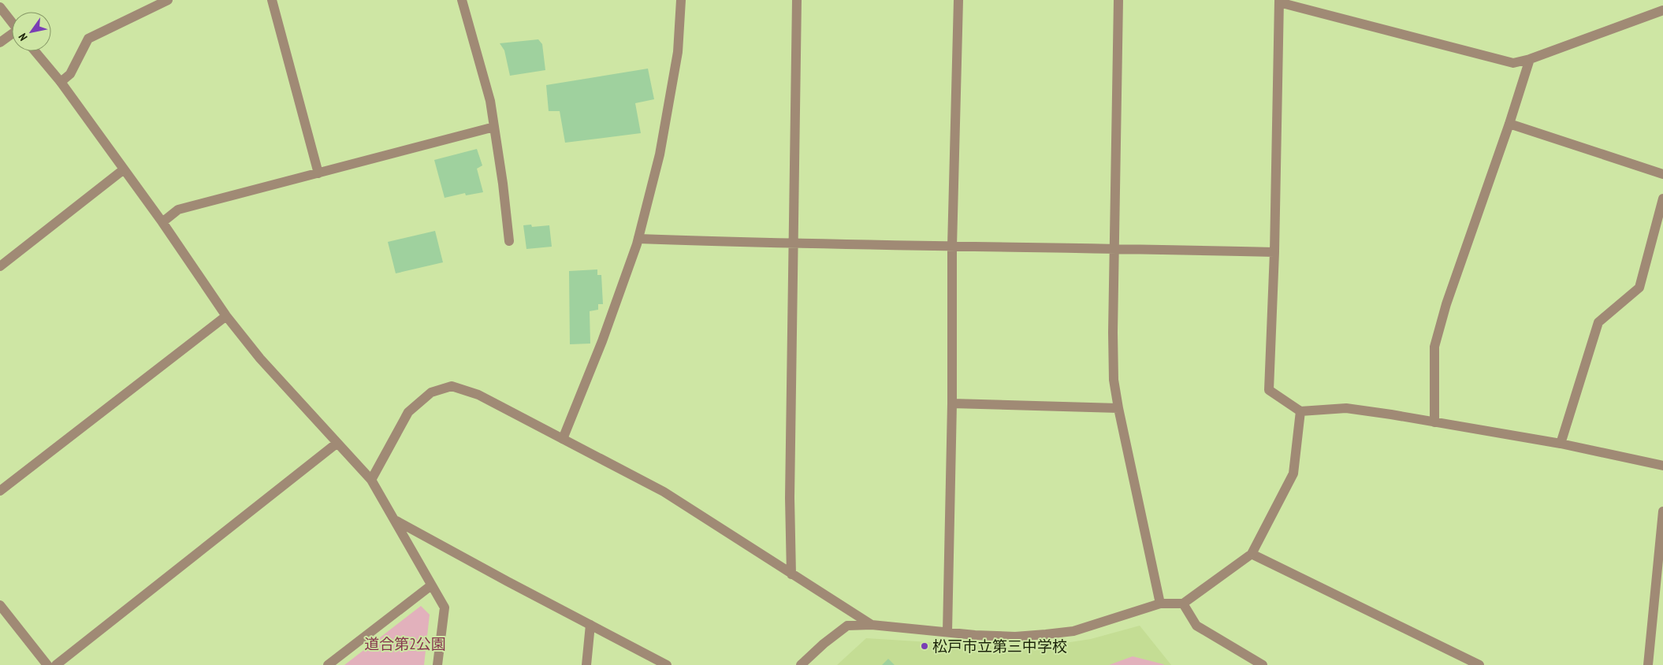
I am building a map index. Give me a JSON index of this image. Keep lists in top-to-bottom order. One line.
{"parks":["道合第2公園"],"places":["松戸市立第三中学校"],"north":"bottom left"}
